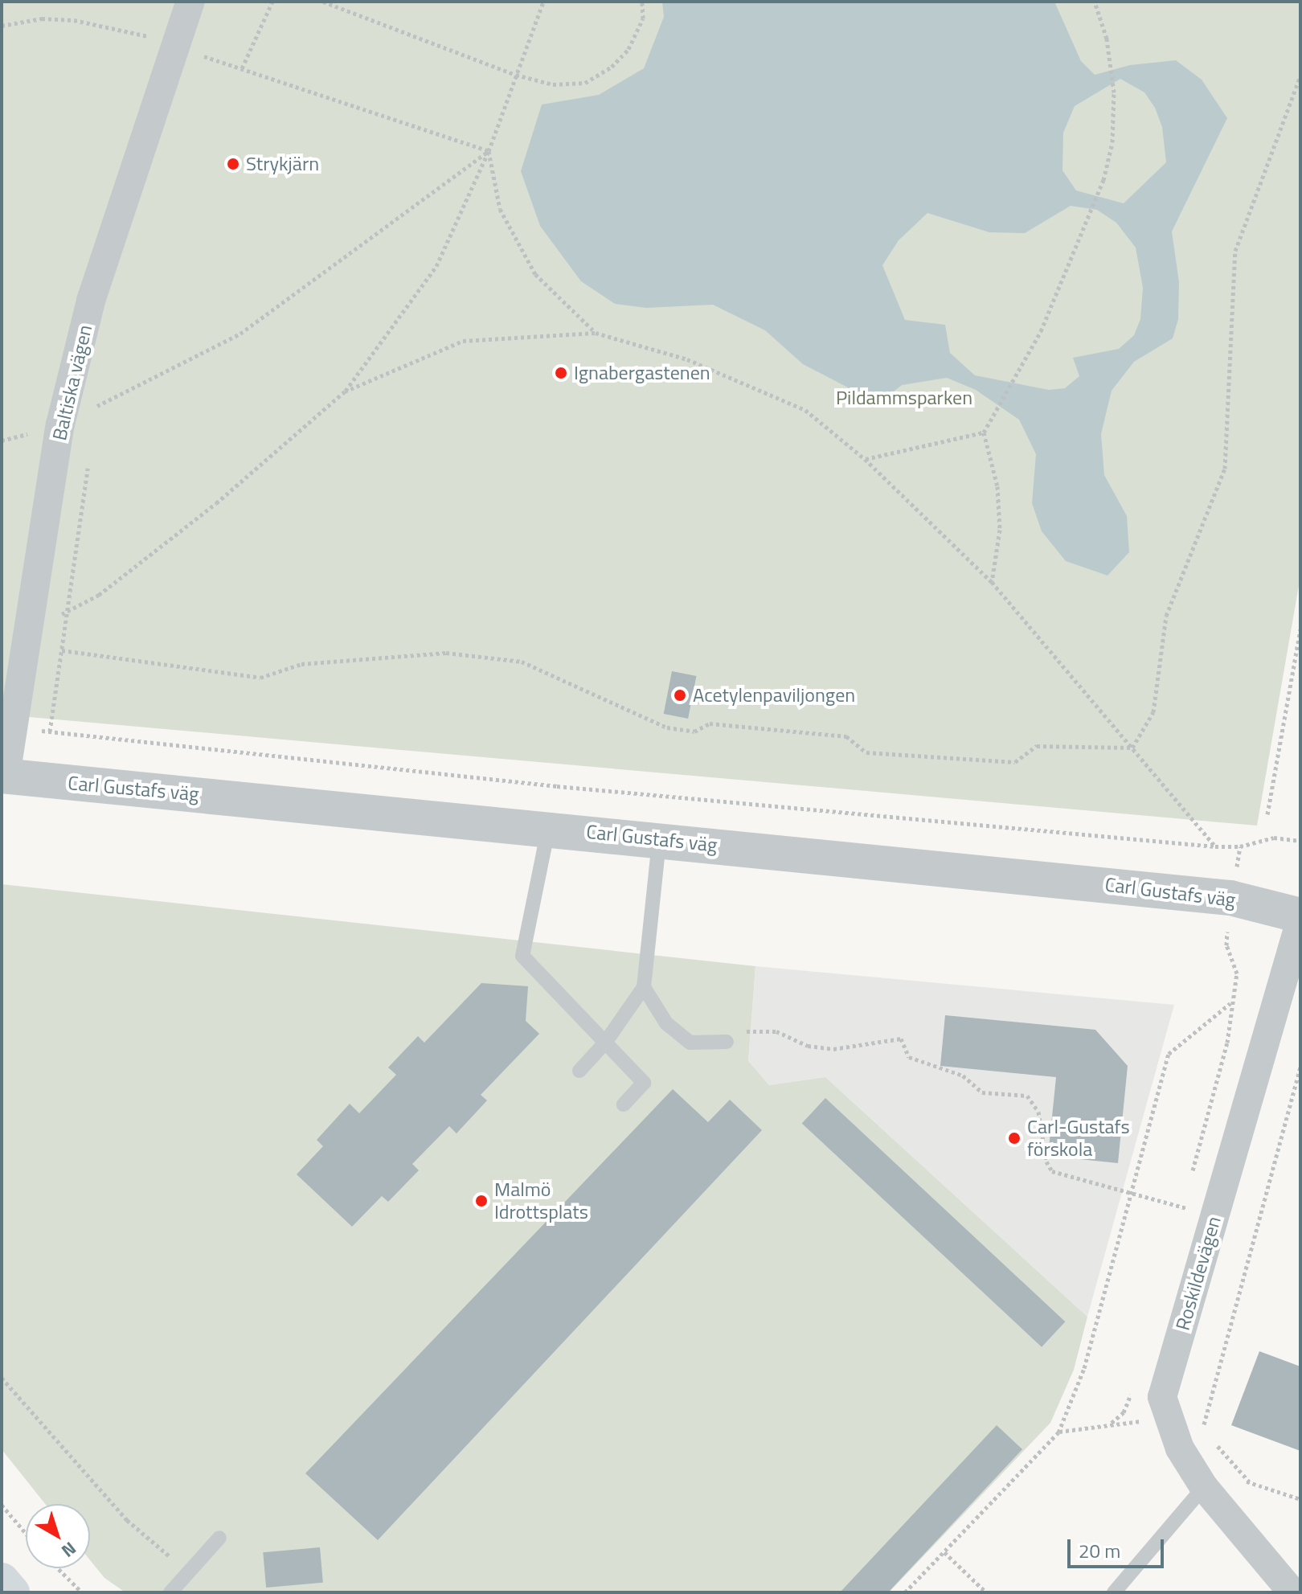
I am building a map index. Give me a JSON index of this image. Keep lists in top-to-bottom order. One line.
{"streets":{"street":["Baltiska vägen","Carl Gustafs väg","Roskildevägen"]},"crossings":[["Baltiska vägen","Carl Gustafs väg"]],"parks":["Pildammsparken"],"places":["Strykjärn","Ignabergastenen","Acetylenpaviljongen","Carl-Gustafs förskola","Malmö Idrottsplats"],"scale_bar":"20 m","north":"bottom right"}
